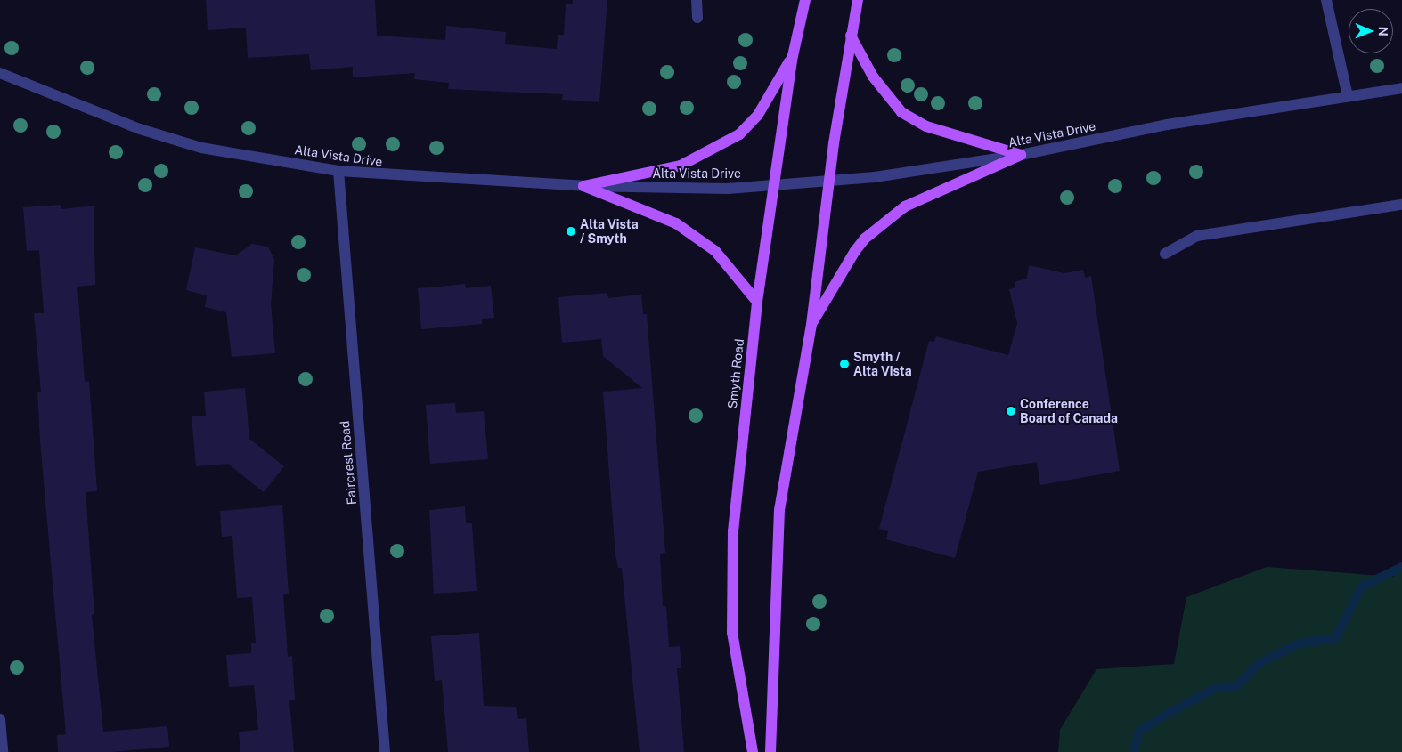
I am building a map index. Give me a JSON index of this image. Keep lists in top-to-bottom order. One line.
{"streets":{"main road":["Smyth Road"],"street":["Alta Vista Drive","Faircrest Road"]},"crossings":[["Alta Vista Drive","Smyth Road"],["Alta Vista Drive","Faircrest Road"]],"places":["Alta Vista / Smyth","Smyth / Alta Vista","Conference Board of Canada"],"north":"right"}
